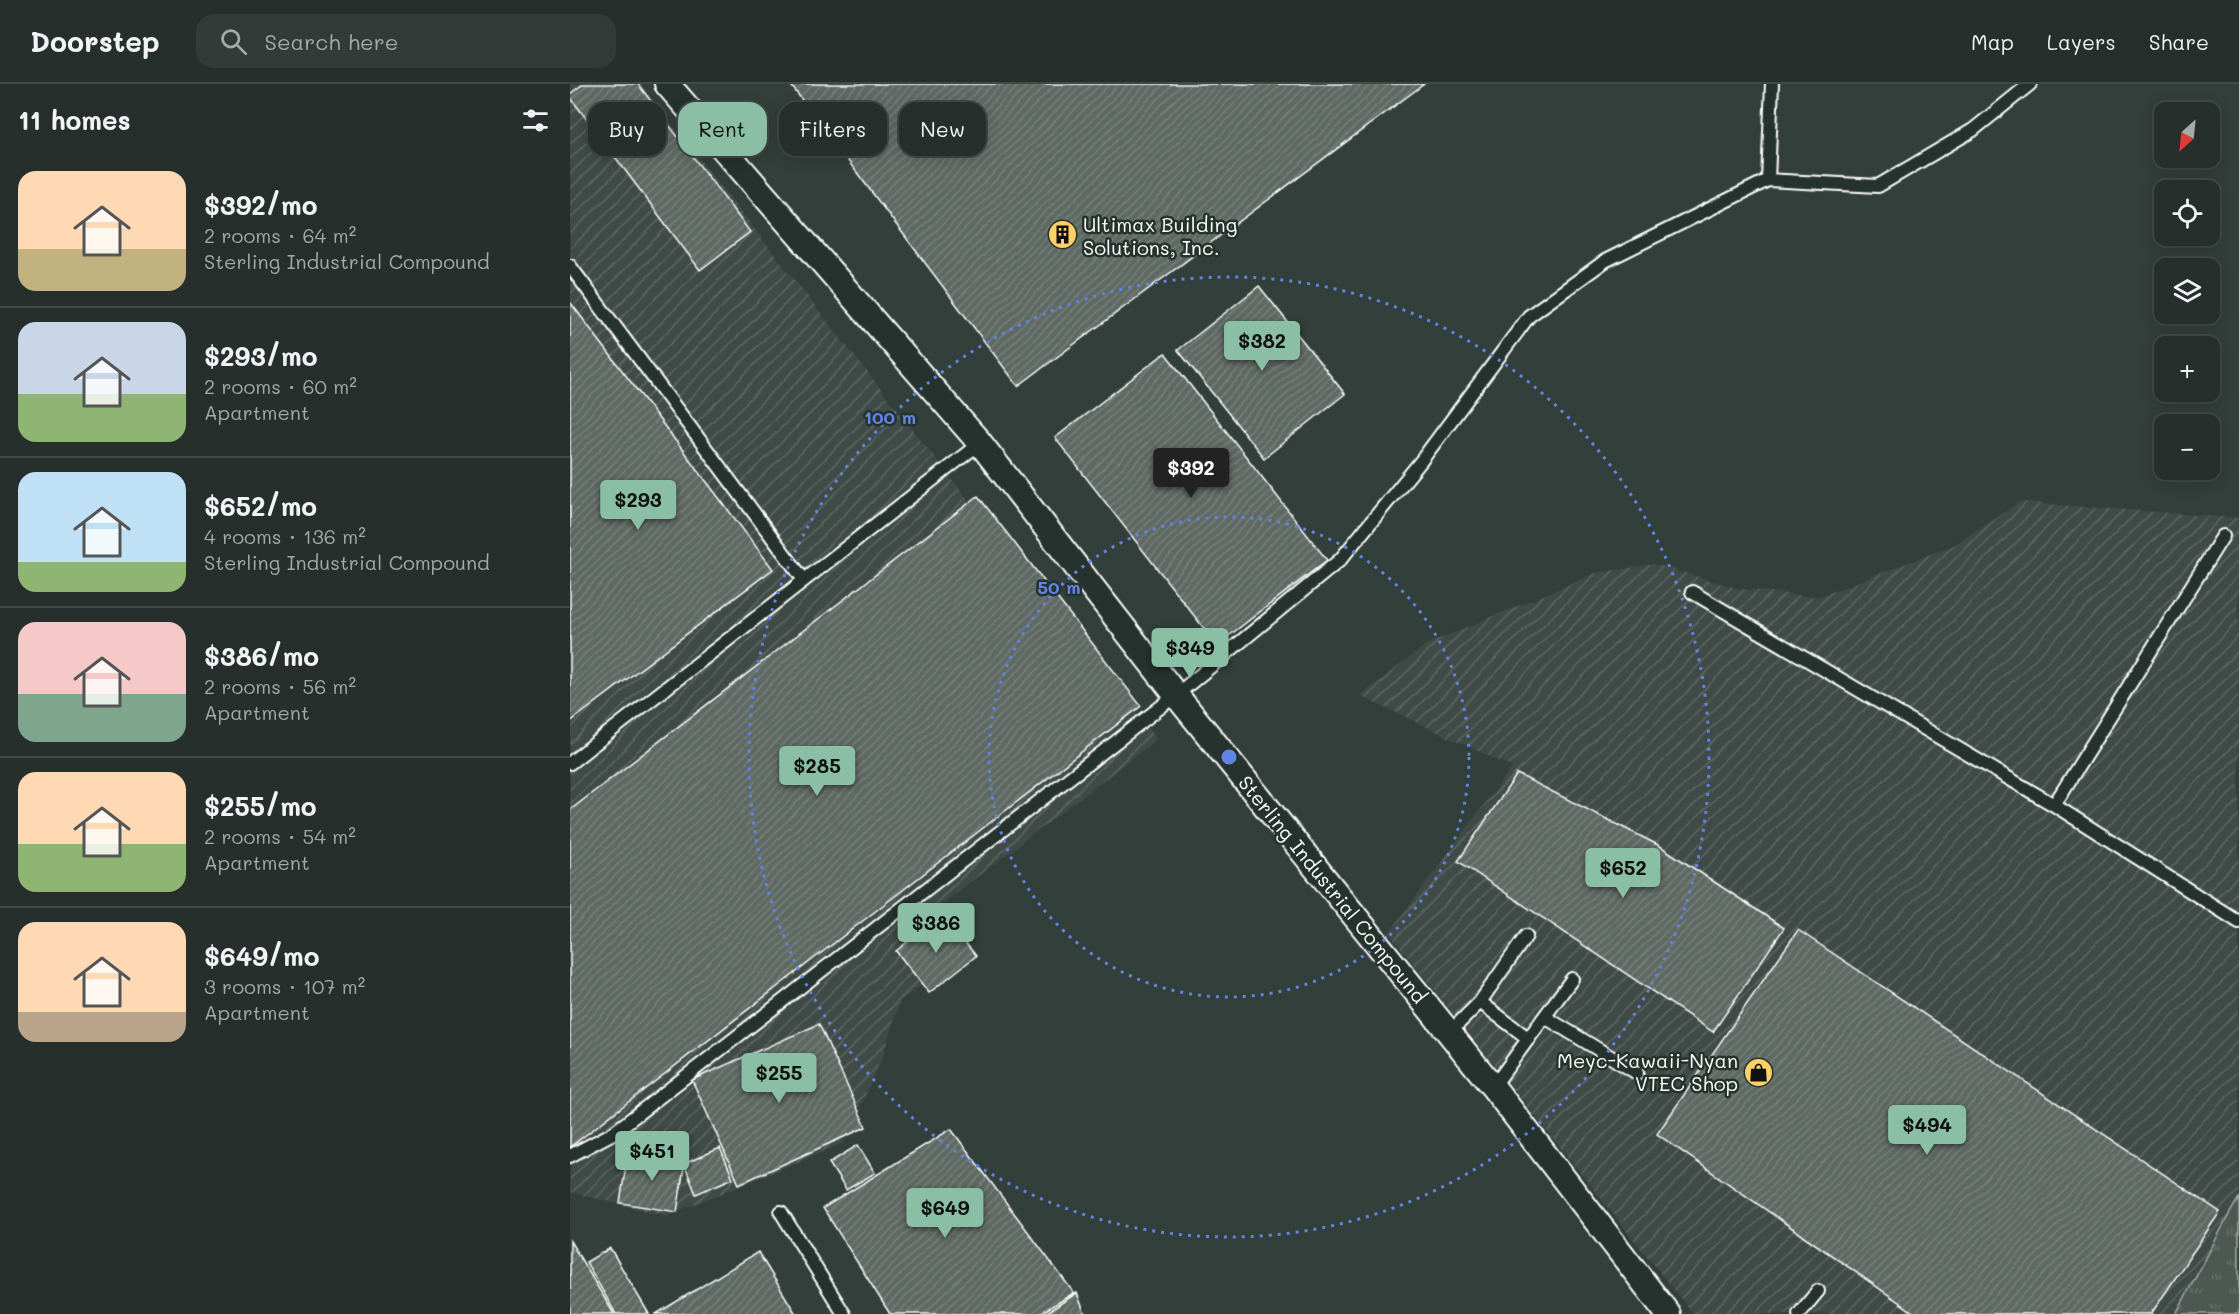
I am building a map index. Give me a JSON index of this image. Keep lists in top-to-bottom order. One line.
{"streets":{"street":["Sterling Industrial Compound"]},"places":{"building":["Ultimax Building Solutions, Inc."],"shop":["Meyc-Kawaii-Nyan VTEC Shop"]},"north":"bottom left","page":{"header":"Doorstep","search":"Search here","nav":["Map","Layers","Share"],"heading":"11 homes","map_buttons":["+","−"],"chip":["Buy","Rent","Filters","New"],"list":[{"name":"$392/mo","note":"2 rooms · 64 m² · Sterling Industrial Compound"},{"name":"$293/mo","note":"2 rooms · 60 m² · Apartment"},{"name":"$652/mo","note":"4 rooms · 136 m² · Sterling Industrial Compound"},{"name":"$386/mo","note":"2 rooms · 56 m² · Apartment"},{"name":"$255/mo","note":"2 rooms · 54 m² · Apartment"},{"name":"$649/mo","note":"3 rooms · 107 m² · Apartment"}],"price":["$382","$392","$293","$349","$285","$652","$386","$255","$494","$451","$649"]},"rings":["100 m","50 m"]}
